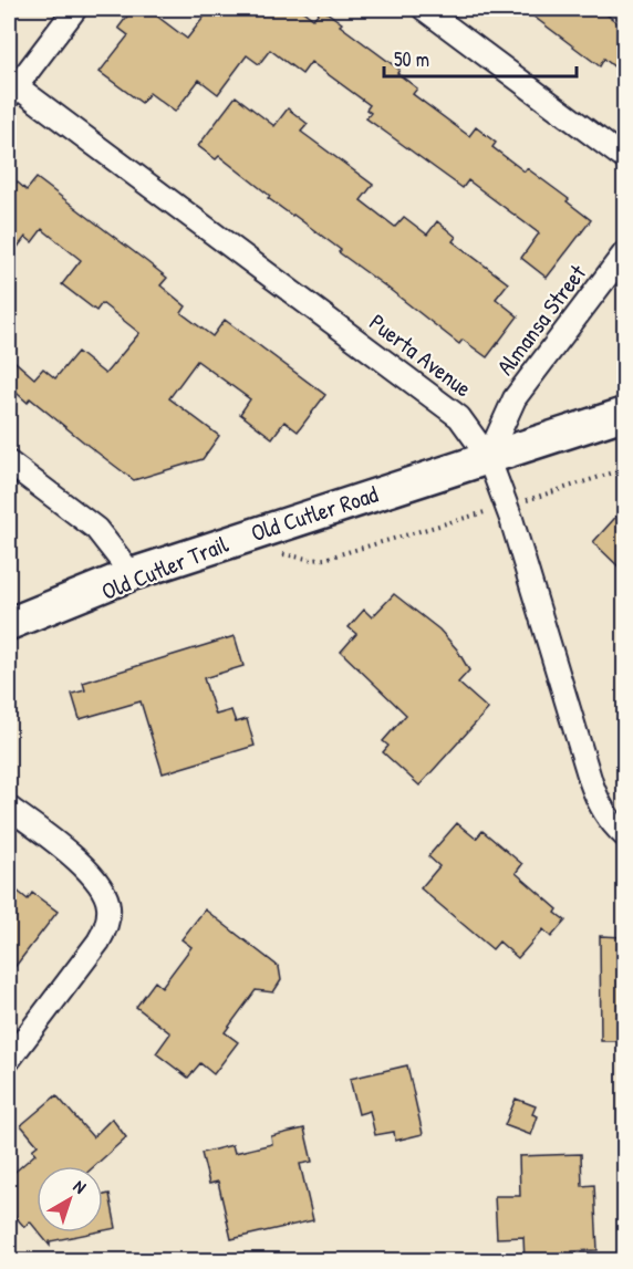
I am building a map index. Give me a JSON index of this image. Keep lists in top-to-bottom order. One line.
{"streets":{"main road":["Old Cutler Road"],"street":["Almansa Street","Puerta Avenue"]},"crossings":[["Almansa Street","Puerta Avenue"],["Almansa Street","Old Cutler Road"],["Puerta Avenue","Old Cutler Road"]],"scale_bar":"50 m","north":"top right"}
